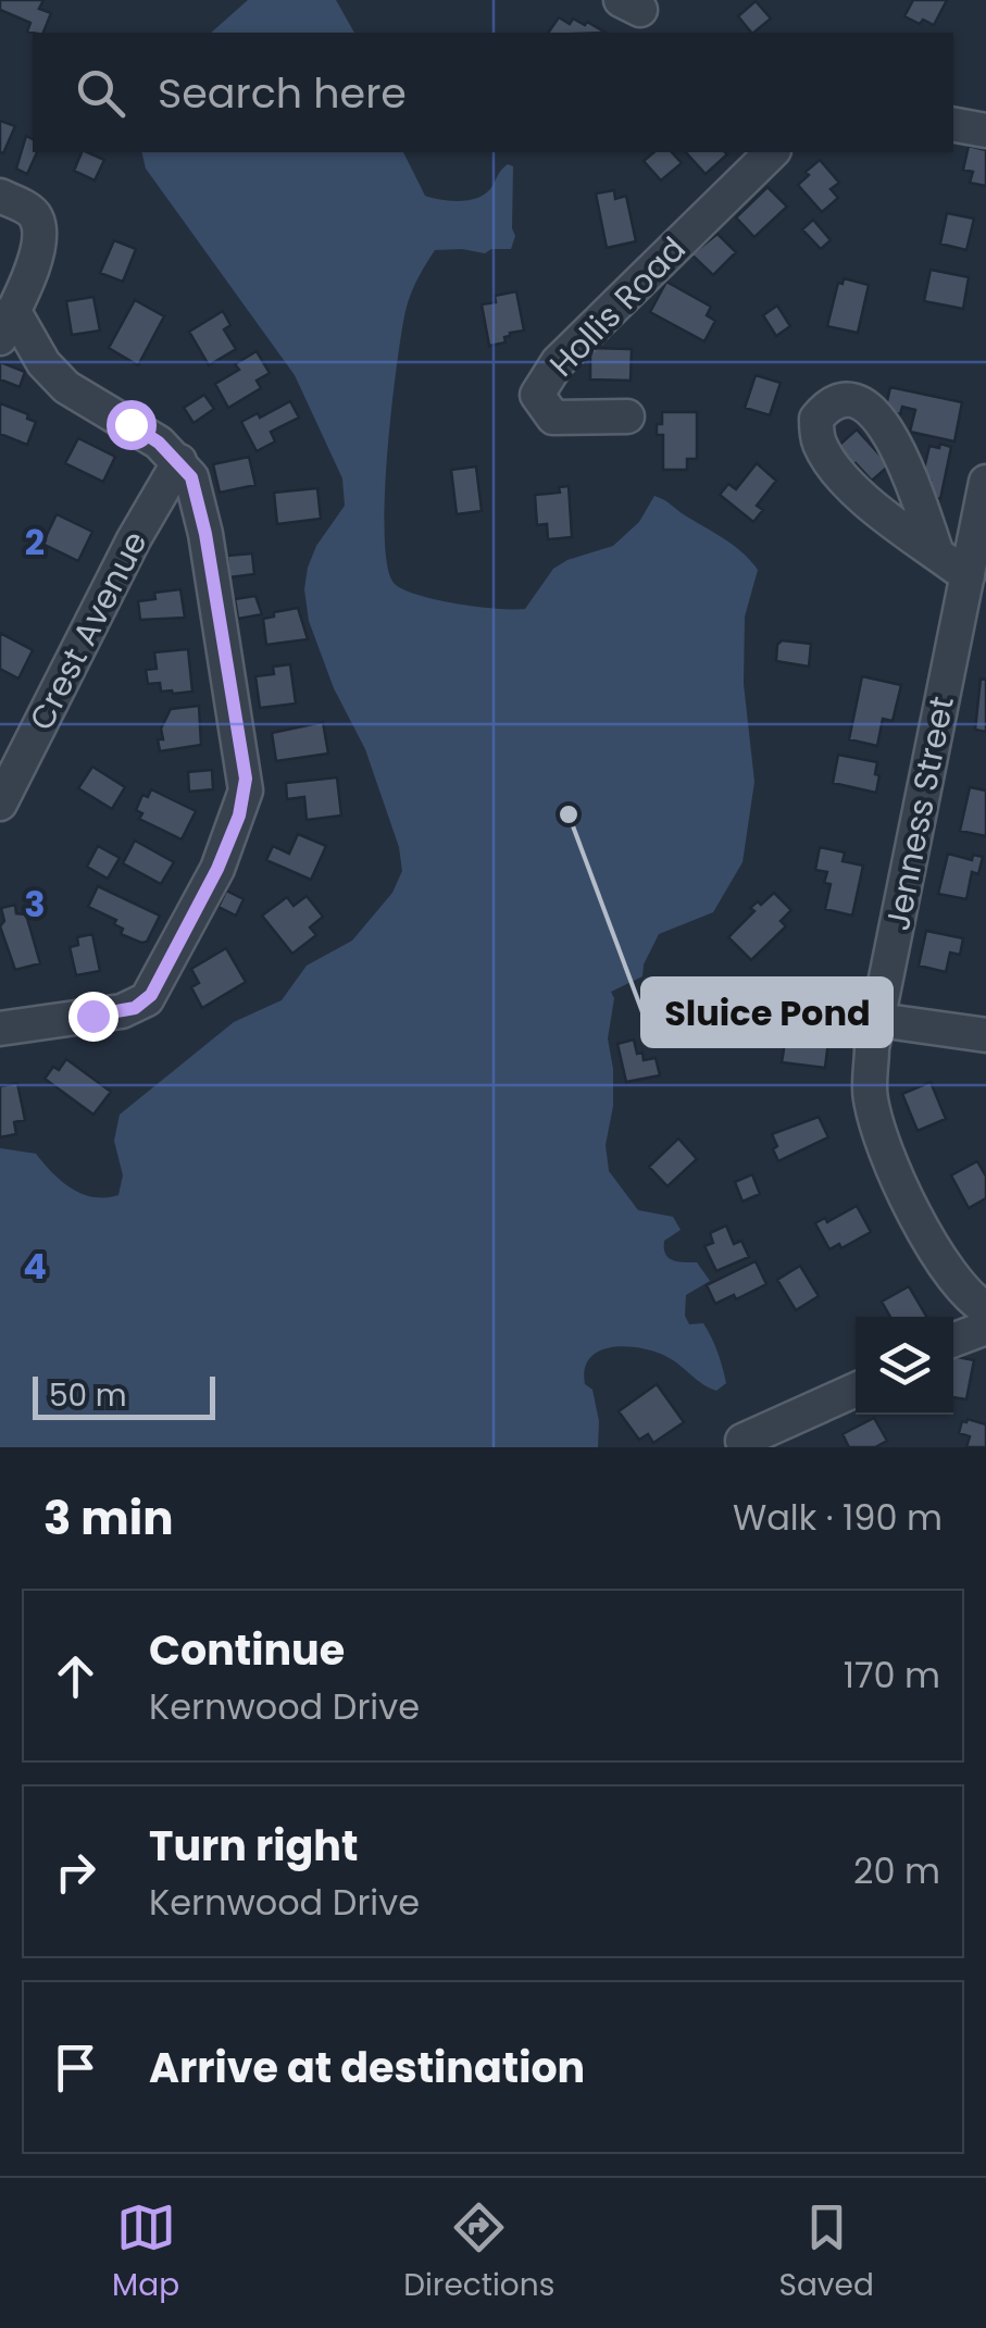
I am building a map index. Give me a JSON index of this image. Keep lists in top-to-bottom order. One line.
{"streets":{"street":["Hollis Road","Crest Avenue","Jenness Street"]},"places":["Sluice Pond"],"scale_bar":"50 m","page":{"search":"Search here","scale":"50 m","heading":["3 min","Walk · 190 m"],"list":[["Continue","Kernwood Drive","170 m"],["Turn right","Kernwood Drive","20 m"],"Arrive at destination"],"nav":["Map","Directions","Saved"]},"grid":{"rows":["2","3","4"]}}
